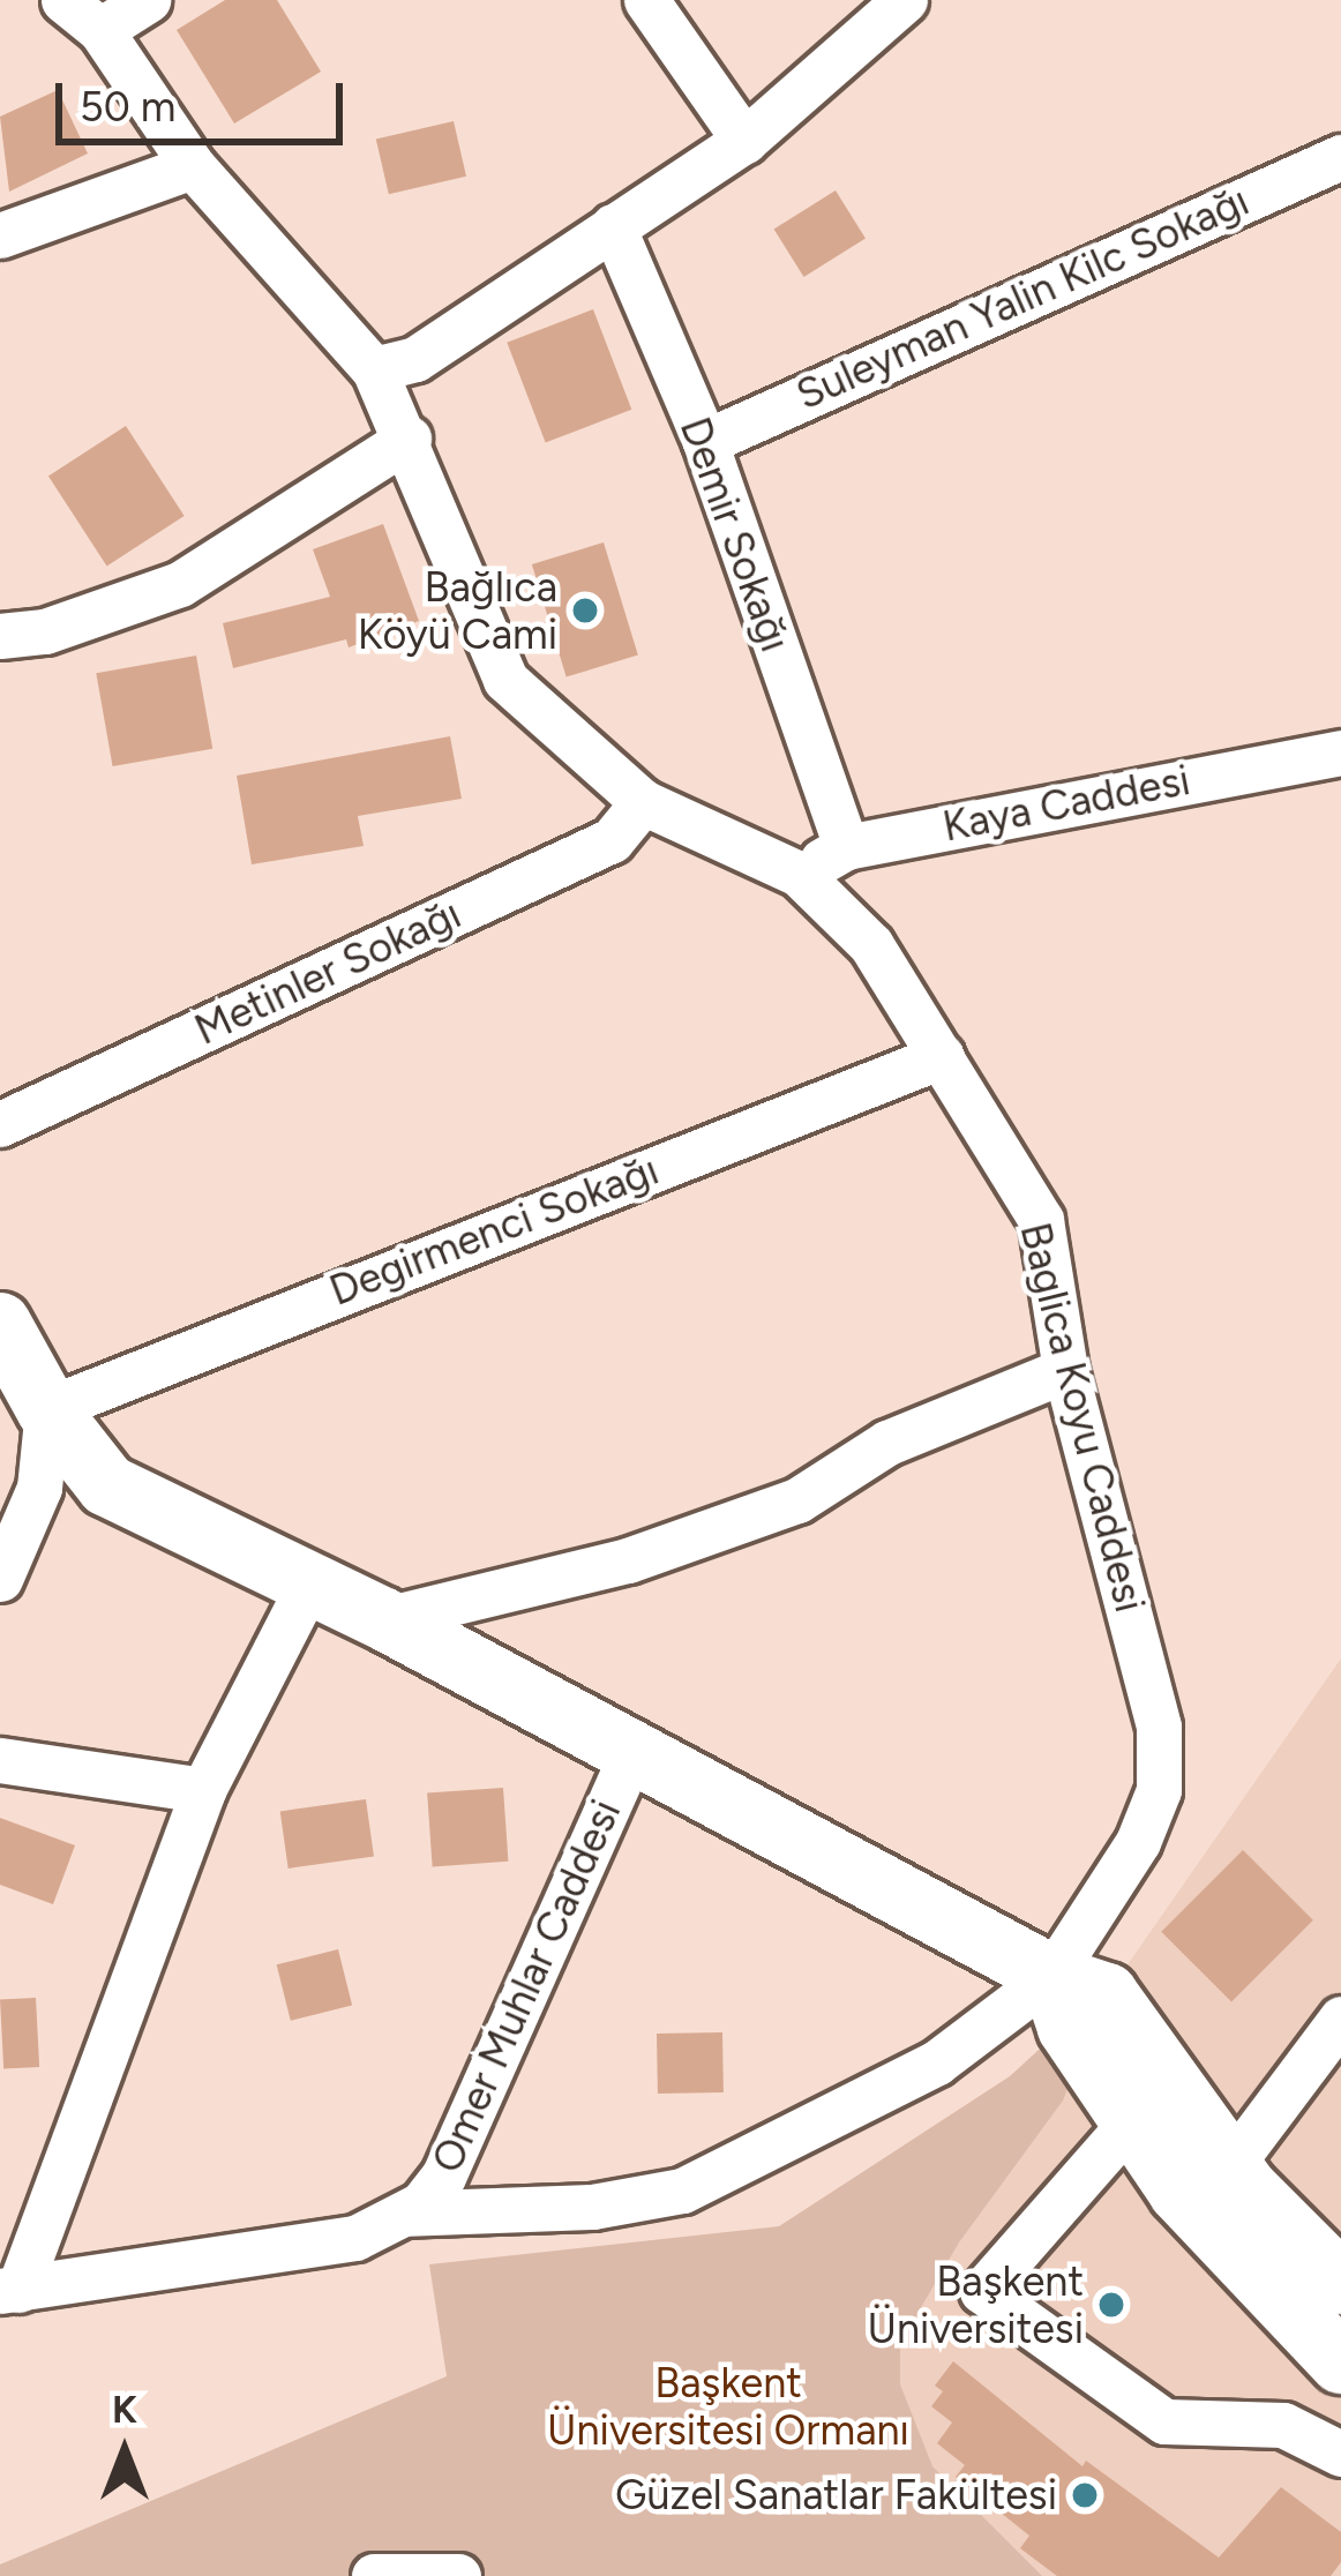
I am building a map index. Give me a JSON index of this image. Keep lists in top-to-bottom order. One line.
{"streets":{"street":["Suleyman Yalin Kilc Sokağı","Demir Sokağı","Kaya Caddesi","Metinler Sokağı","Degirmenci Sokağı","Baglica Koyu Caddesi","Omer Muhlar Caddesi"]},"crossings":[["Suleyman Yalin Kilc Sokağı","Demir Sokağı"],["Demir Sokağı","Kaya Caddesi"],["Kaya Caddesi","Baglica Koyu Caddesi"],["Metinler Sokağı","Baglica Koyu Caddesi"],["Degirmenci Sokağı","Baglica Koyu Caddesi"],["Baglica Koyu Caddesi","Omer Muhlar Caddesi"]],"parks":["Başkent Üniversitesi Ormanı"],"places":["Bağlıca Köyü Cami","Başkent Üniversitesi","Güzel Sanatlar Fakültesi"],"scale_bar":"50 m","north":"top"}
